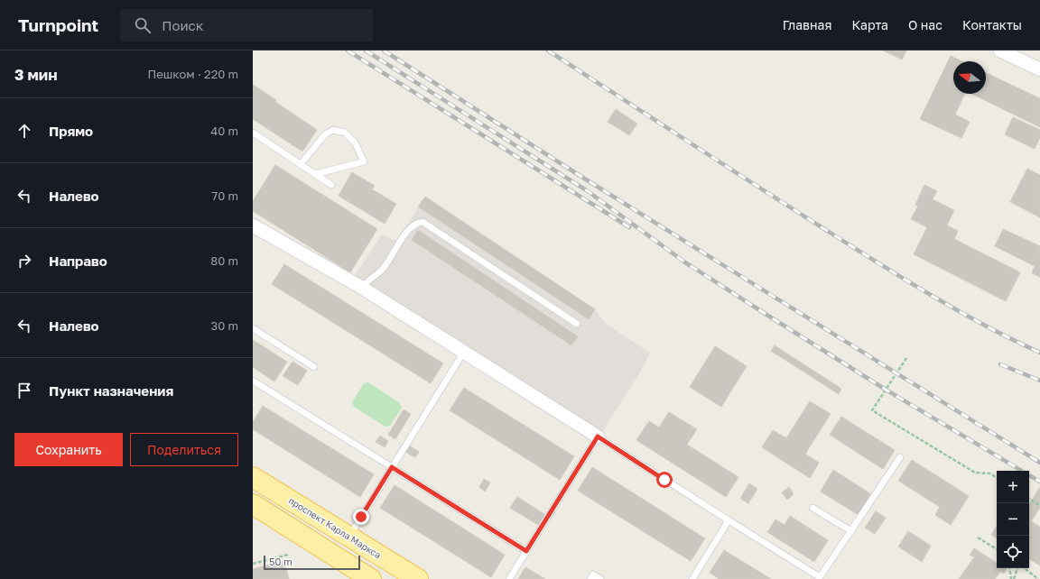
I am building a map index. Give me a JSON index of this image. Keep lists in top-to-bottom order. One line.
{"streets":{"main road":["проспект Карла Маркса"]},"scale_bar":"50 m","north":"left","page":{"header":"Turnpoint","search":"Поиск","nav":["Главная","Карта","О нас","Контакты"],"heading":["3 мин","Пешком · 220 m"],"list":[["Прямо","40 m"],["Налево","70 m"],["Направо","80 m"],["Налево","30 m"],"Пункт назначения"],"buttons":["Сохранить","Поделиться"],"map_buttons":["+","−"],"scale":"50 m"}}
